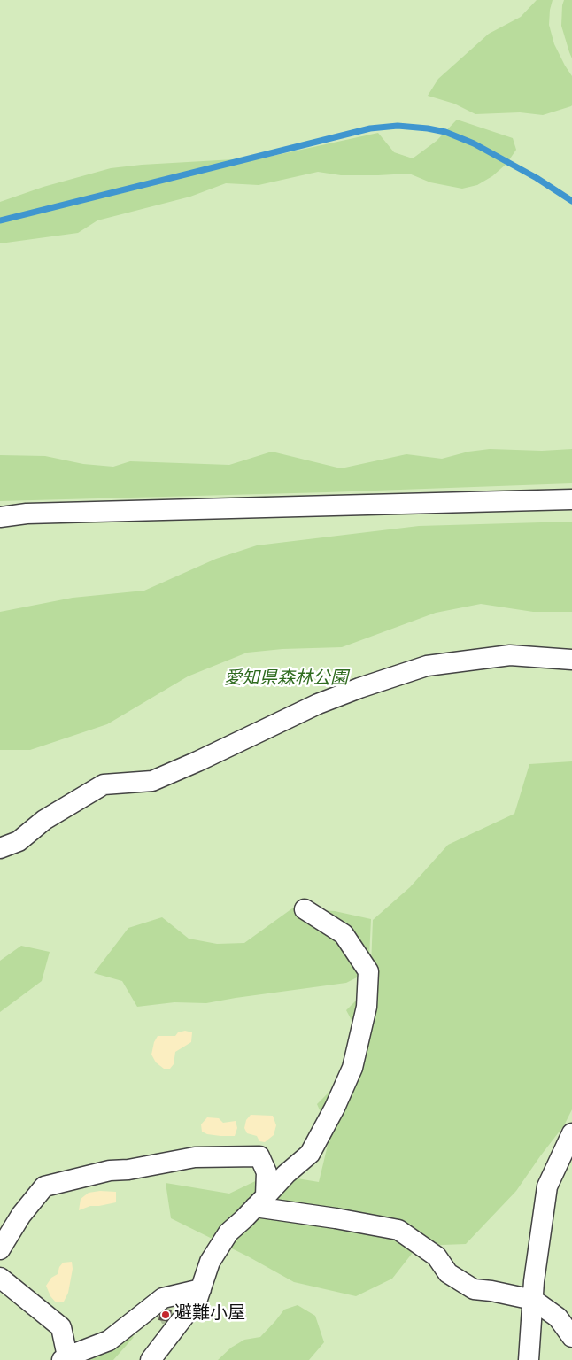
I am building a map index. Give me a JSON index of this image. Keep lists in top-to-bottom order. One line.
{"parks":["愛知県森林公園"],"places":["避難小屋"]}
